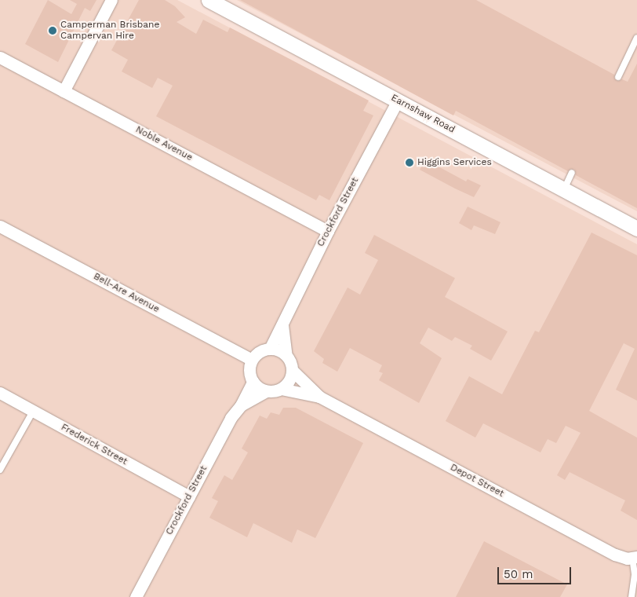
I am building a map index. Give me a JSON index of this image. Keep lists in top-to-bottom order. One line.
{"streets":{"street":["Earnshaw Road","Noble Avenue","Crockford Street","Bell-Are Avenue","Frederick Street","Depot Street"]},"crossings":[["Earnshaw Road","Crockford Street"],["Noble Avenue","Crockford Street"],["Crockford Street","Bell-Are Avenue"],["Crockford Street","Frederick Street"],["Crockford Street","Depot Street"],["Bell-Are Avenue","Depot Street"]],"places":["Camperman Brisbane Campervan Hire","Higgins Services"],"scale_bar":"50 m"}
